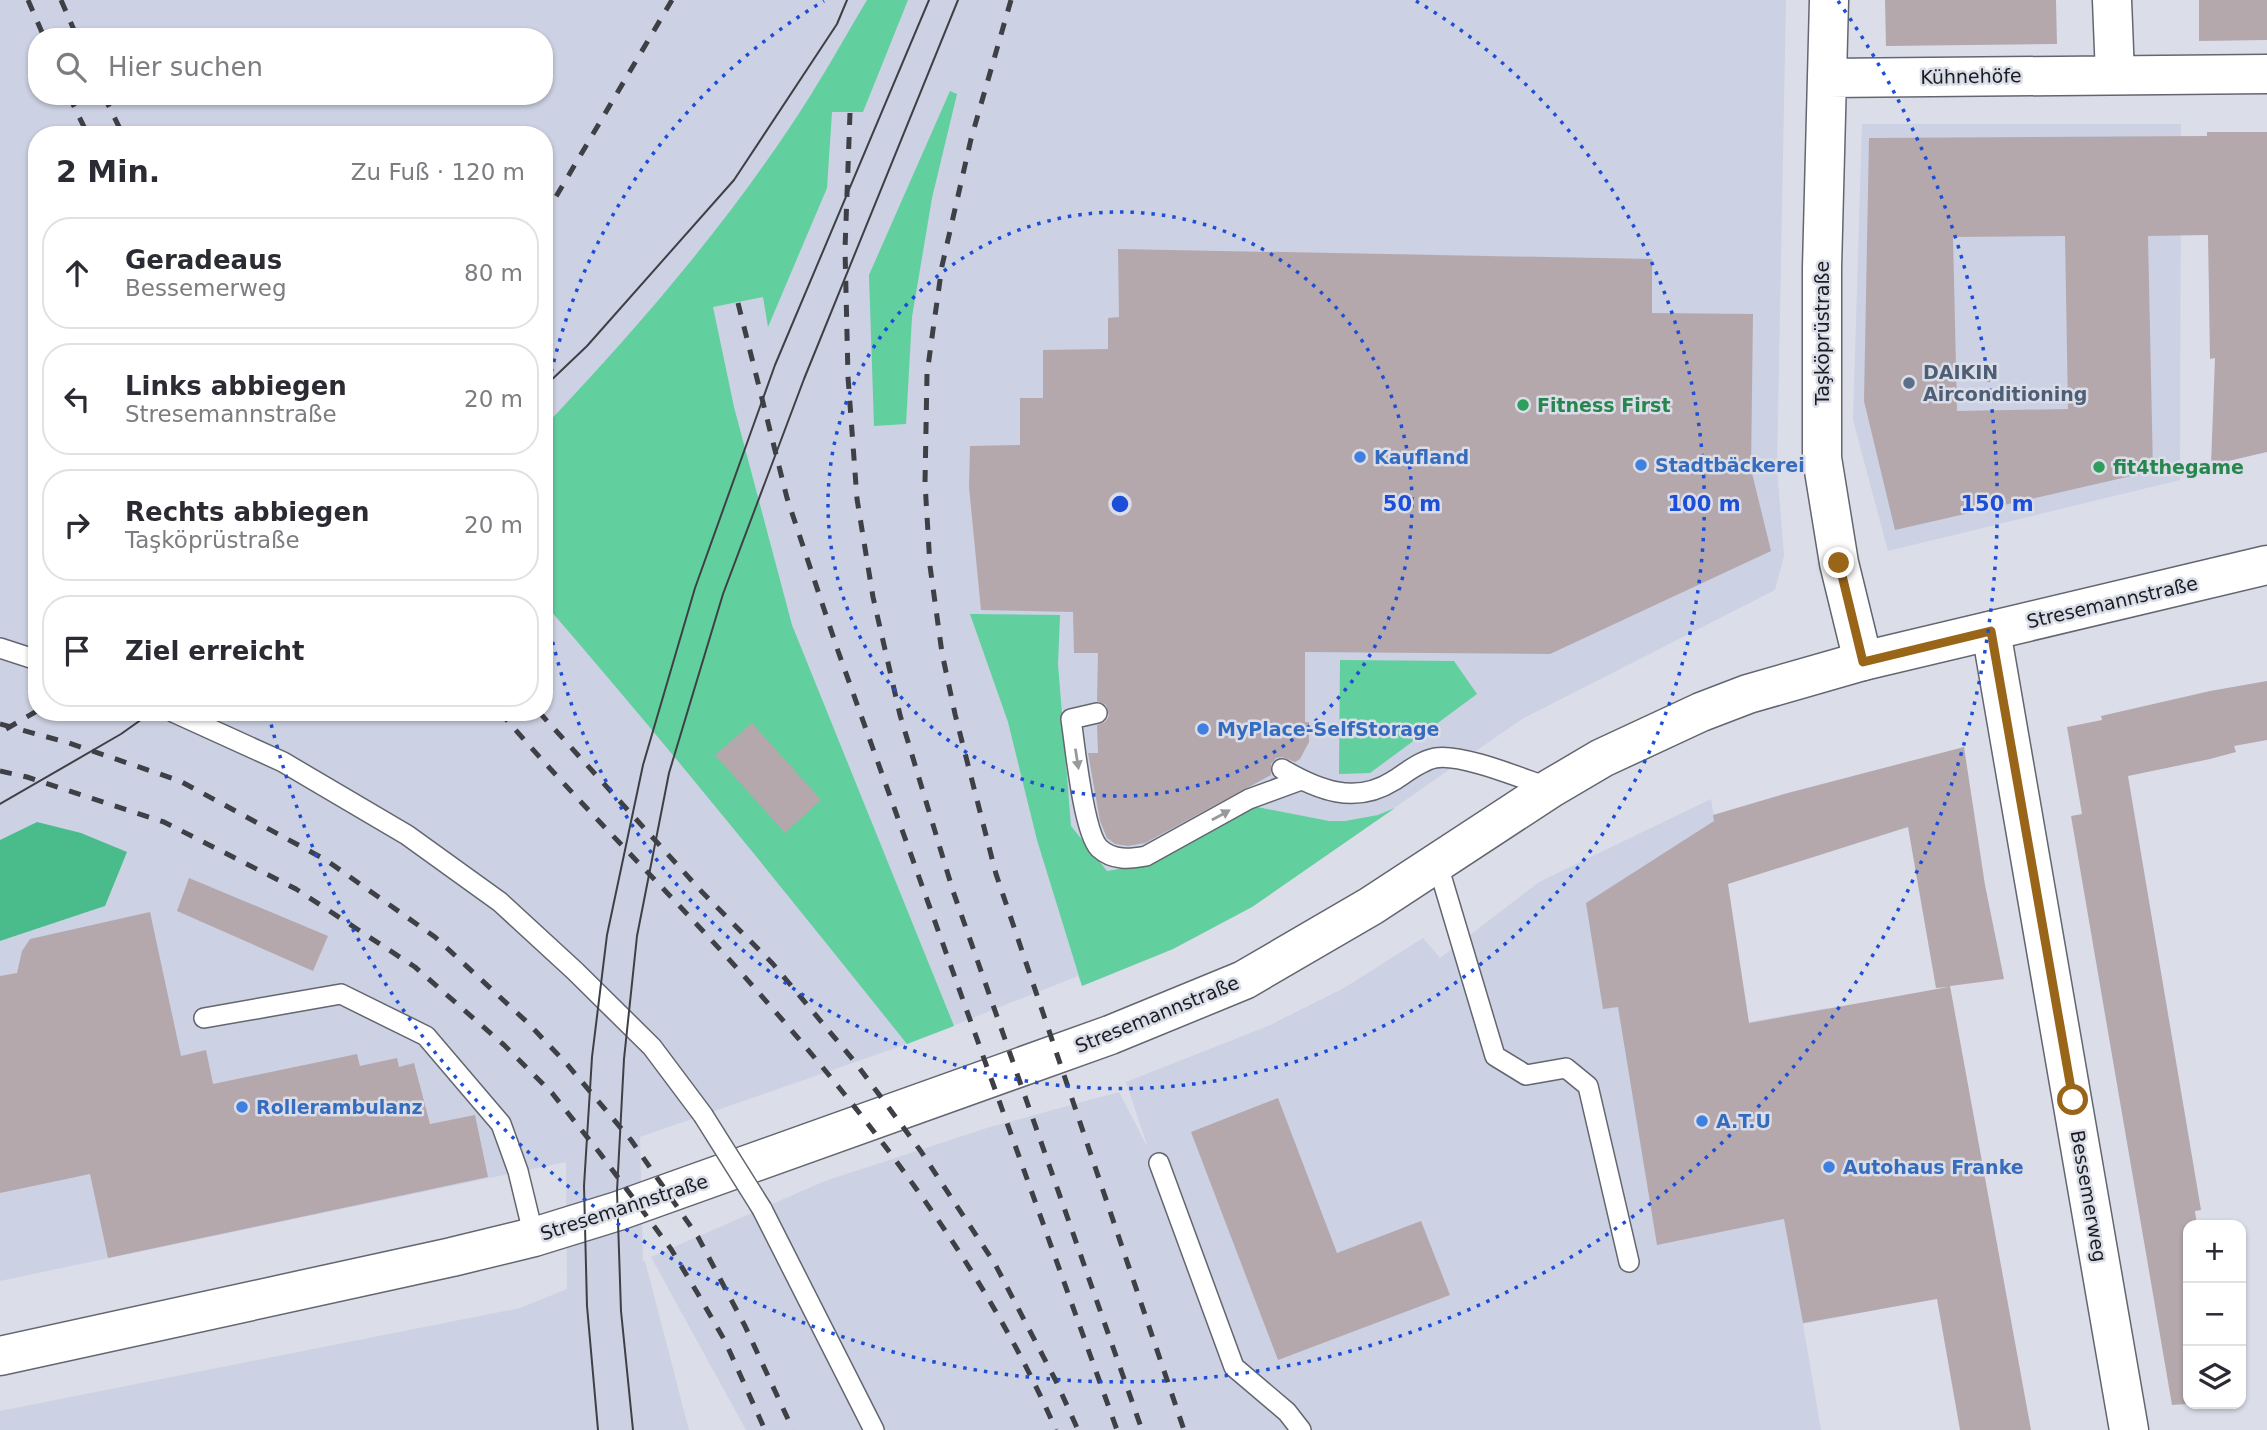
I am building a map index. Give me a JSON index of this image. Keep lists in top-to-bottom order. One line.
{"streets":{"main road":["Kühnehöfe","Taşköprüstraße","Stresemannstraße","Bessemerweg"]},"crossings":[["Kühnehöfe","Taşköprüstraße"],["Taşköprüstraße","Stresemannstraße"],["Stresemannstraße","Bessemerweg"]],"places":["DAIKIN Airconditioning","Fitness First","Kaufland","Stadtbäckerei","fit4thegame","MyPlace-SelfStorage","Rollerambulanz","A.T.U","Autohaus Franke"],"page":{"search":"Hier suchen","heading":["2 Min.","Zu Fuß · 120 m"],"list":[["Geradeaus","Bessemerweg","80 m"],["Links abbiegen","Stresemannstraße","20 m"],["Rechts abbiegen","Taşköprüstraße","20 m"],"Ziel erreicht"],"map_buttons":["+","−"]},"rings":["50 m","100 m","150 m"]}
